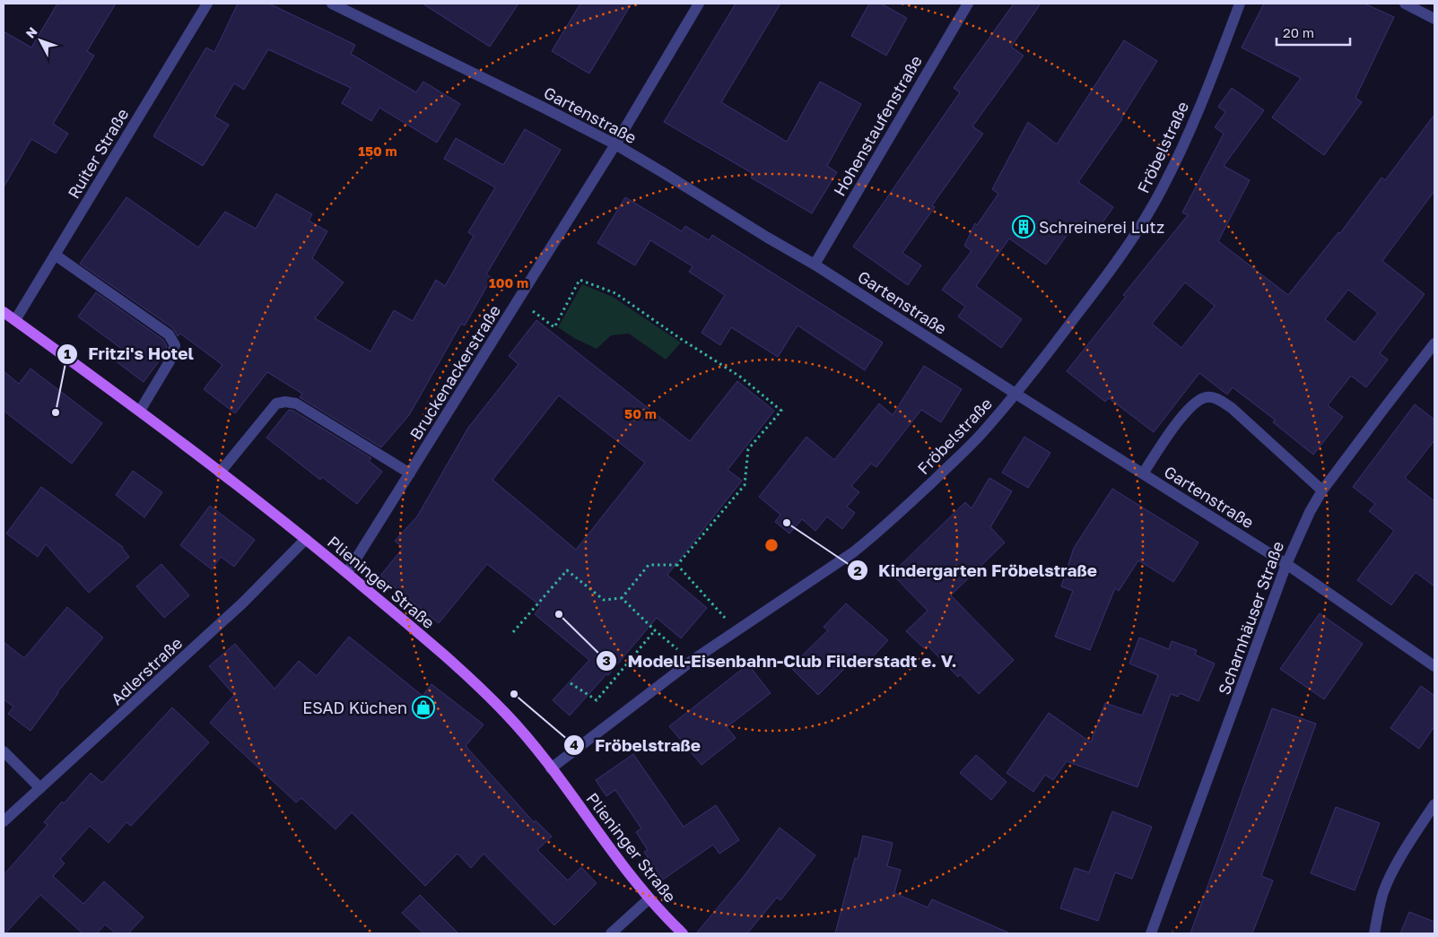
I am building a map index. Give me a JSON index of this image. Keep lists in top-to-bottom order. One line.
{"streets":{"main road":["Plieninger Straße"],"street":["Gartenstraße","Hohenstaufenstraße","Fröbelstraße","Ruiter Straße","Bruckenackerstraße","Scharnhäuser Straße","Adlerstraße"]},"crossings":[["Gartenstraße","Hohenstaufenstraße"],["Gartenstraße","Fröbelstraße"],["Gartenstraße","Bruckenackerstraße"],["Gartenstraße","Scharnhäuser Straße"],["Fröbelstraße","Plieninger Straße"],["Ruiter Straße","Plieninger Straße"],["Bruckenackerstraße","Plieninger Straße"],["Plieninger Straße","Adlerstraße"]],"places":{"building":["Schreinerei Lutz"],"other":["Fritzi's Hotel","Kindergarten Fröbelstraße","Modell-Eisenbahn-Club Filderstadt e. V.","Fröbelstraße"],"shop":["ESAD Küchen"]},"scale_bar":"20 m","north":"top left","rings":["150 m","100 m","50 m"]}
